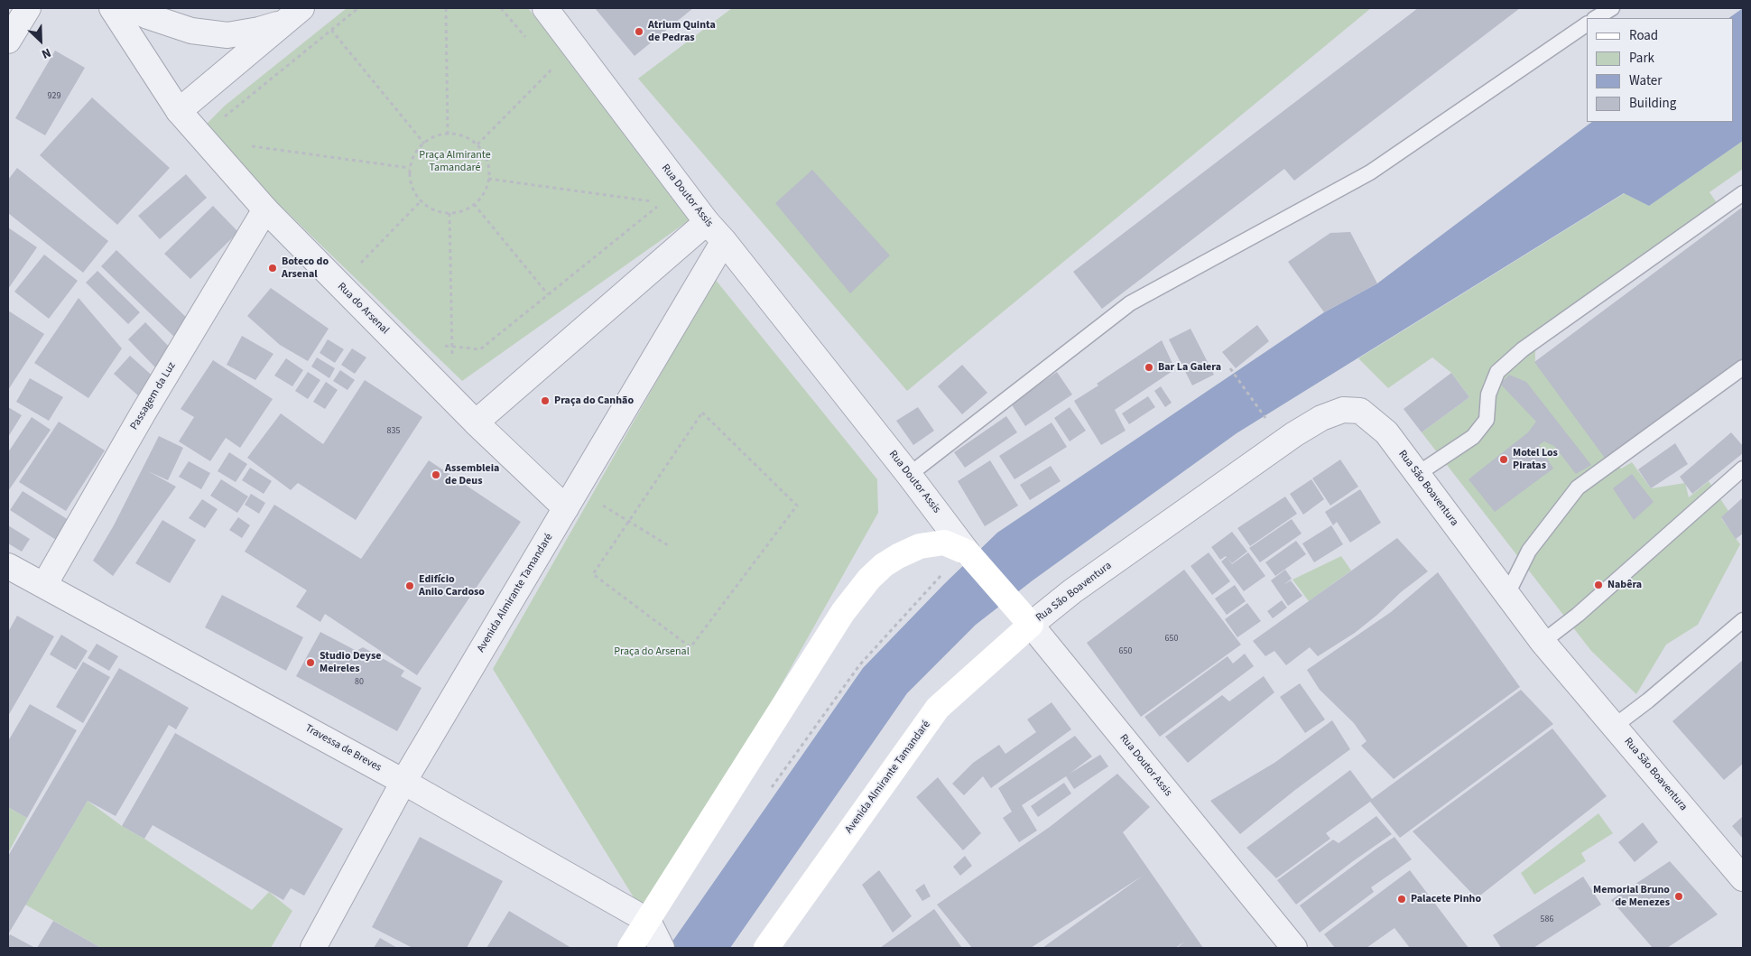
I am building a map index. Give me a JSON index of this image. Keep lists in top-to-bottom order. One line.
{"streets":{"main road":["Rua Doutor Assis","Avenida Almirante Tamandaré"],"street":["Rua do Arsenal","Passagem da Luz","Rua São Boaventura","Travessa de Breves"]},"crossings":[["Rua Doutor Assis","Rua São Boaventura"],["Rua Doutor Assis","Avenida Almirante Tamandaré"],["Rua do Arsenal","Passagem da Luz"],["Rua do Arsenal","Avenida Almirante Tamandaré"],["Passagem da Luz","Travessa de Breves"],["Rua São Boaventura","Avenida Almirante Tamandaré"],["Avenida Almirante Tamandaré","Travessa de Breves"]],"parks":["Praça Almirante Tamandaré","Praça do Arsenal"],"places":["Atrium Quinta de Pedras","Boteco do Arsenal","Bar La Galera","Praça do Canhão","Motel Los Piratas","Assembleia de Deus","Nabêra","Edifício Anilo Cardoso","Studio Deyse Meireles","Memorial Bruno de Menezes","Palacete Pinho"],"house_numbers":["929","835","650","650","80","586"],"legend":["Road","Park","Water","Building"],"north":"bottom right"}
